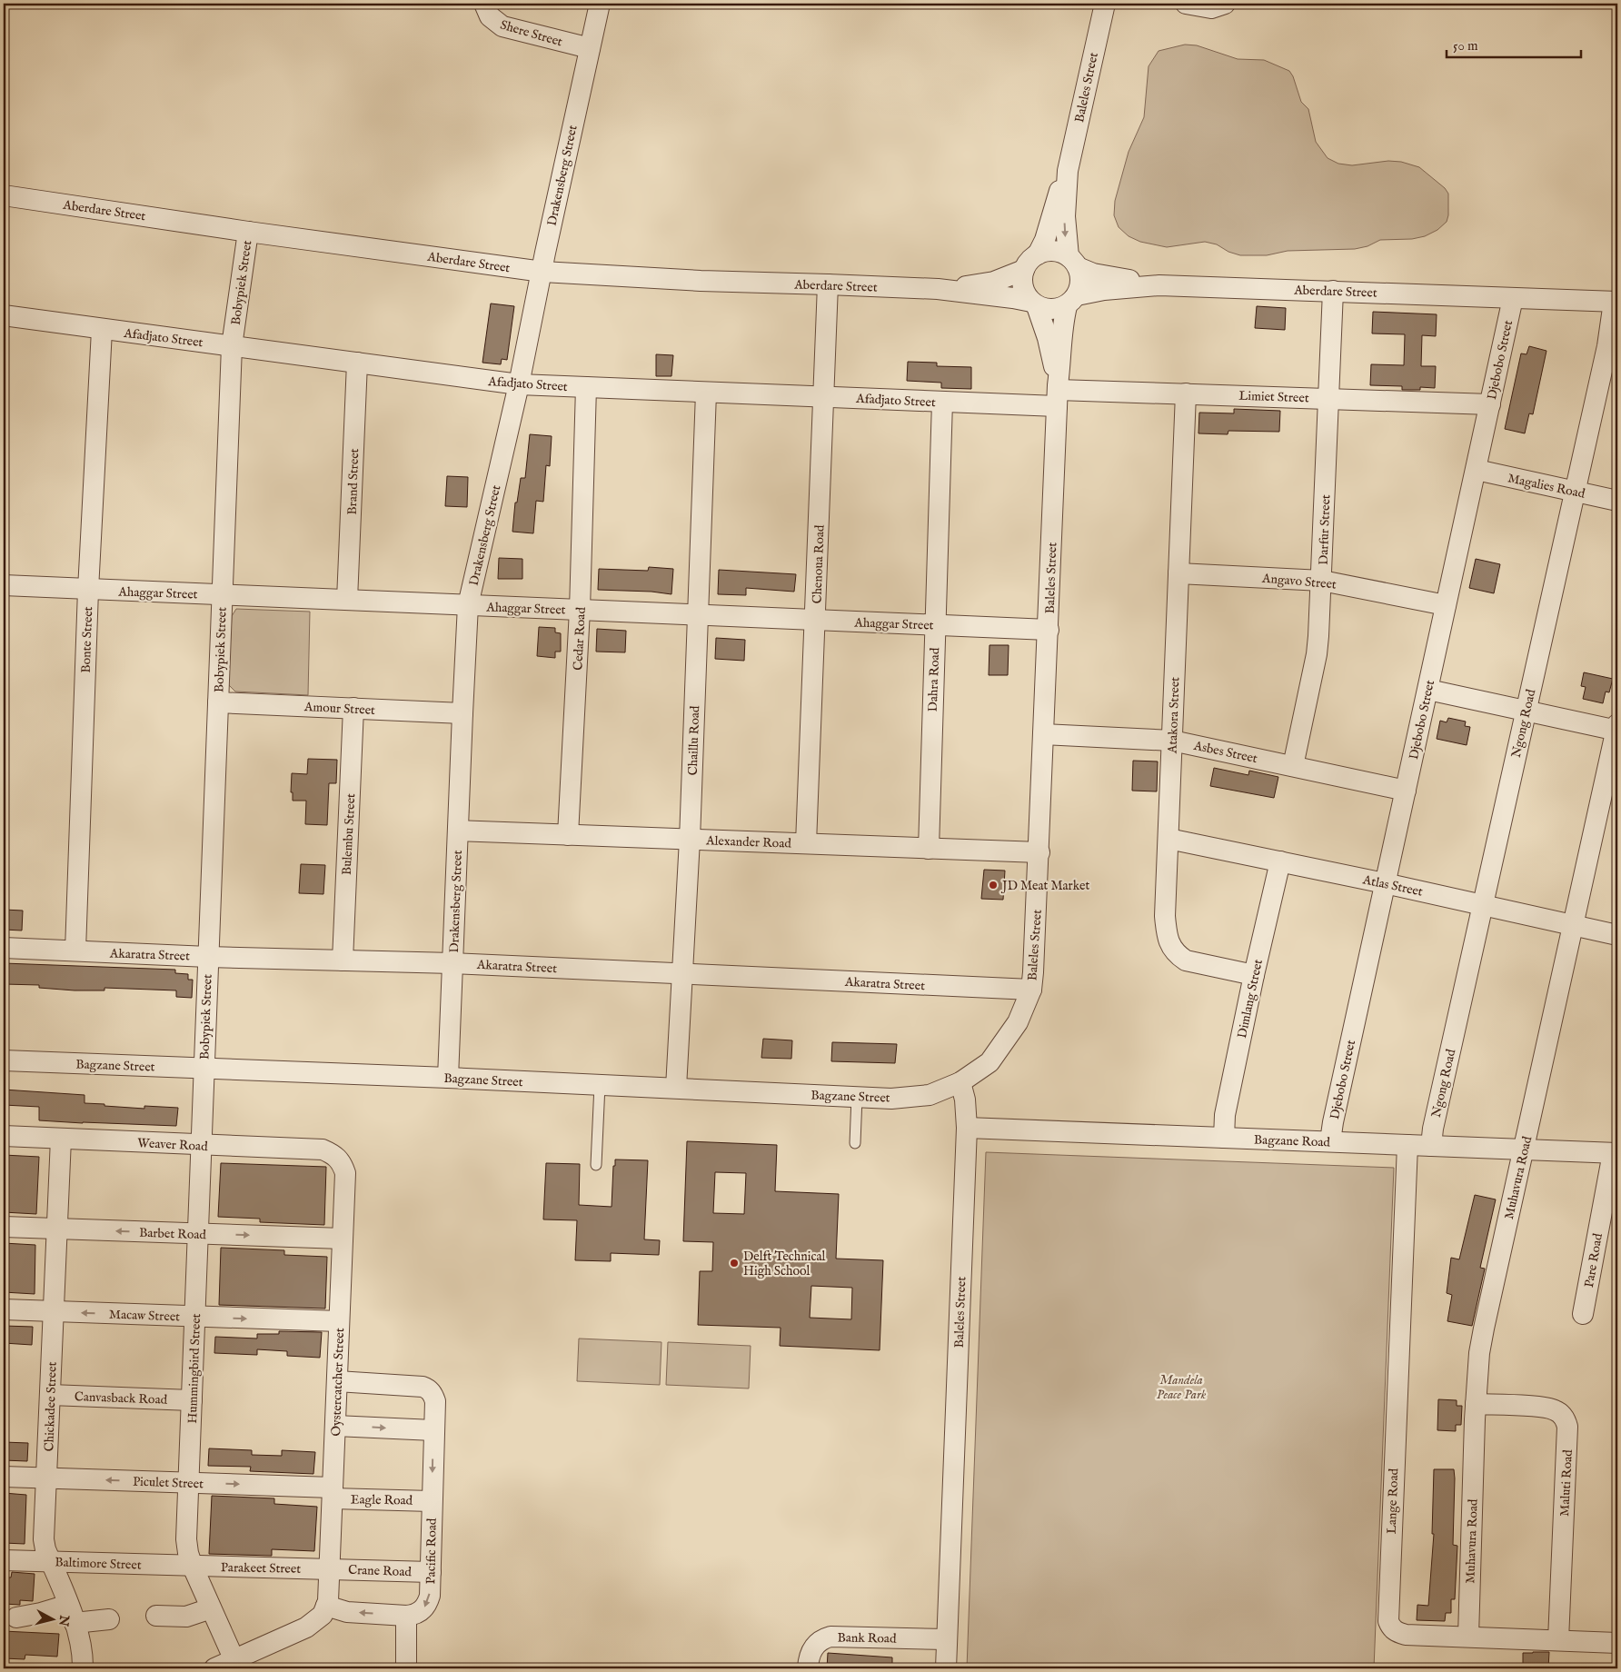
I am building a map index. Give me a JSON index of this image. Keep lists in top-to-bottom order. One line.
{"streets":{"street":["Shere Street","Baleles Street","Drakensberg Street","Aberdare Street","Bobypiek Street","Afadjato Street","Djebobo Street","Limiet Street","Brand Street","Magalies Road","Darfur Street","Chenoua Road","Angavo Street","Ahaggar Street","Cedar Road","Bonte Street","Dahra Road","Amour Street","Atakora Street","Ngong Road","Chaillu Road","Asbes Street","Bulembu Street","Alexander Road","Atlas Street","Akaratra Street","Dimlang Street","Bagzane Street","Bagzane Road","Weaver Road","Muhavura Road","Barbet Road","Pare Road","Macaw Street","Hummingbird Street","Oystercatcher Street","Canvasback Road","Chickadee Street","Piculet Street","Maluti Road","Eagle Road","Lange Road","Pacific Road","Baltimore Street","Parakeet Street","Crane Road","Bank Road"]},"crossings":[["Shere Street","Drakensberg Street"],["Baleles Street","Aberdare Street"],["Baleles Street","Afadjato Street"],["Baleles Street","Limiet Street"],["Baleles Street","Ahaggar Street"],["Baleles Street","Asbes Street"],["Baleles Street","Alexander Road"],["Baleles Street","Akaratra Street"],["Baleles Street","Bagzane Street"],["Baleles Street","Bagzane Road"],["Baleles Street","Bank Road"],["Drakensberg Street","Aberdare Street"],["Drakensberg Street","Afadjato Street"],["Drakensberg Street","Ahaggar Street"],["Drakensberg Street","Amour Street"],["Drakensberg Street","Alexander Road"],["Drakensberg Street","Akaratra Street"],["Drakensberg Street","Bagzane Street"],["Aberdare Street","Bobypiek Street"],["Aberdare Street","Djebobo Street"],["Aberdare Street","Darfur Street"],["Aberdare Street","Chenoua Road"],["Aberdare Street","Ngong Road"],["Bobypiek Street","Afadjato Street"],["Bobypiek Street","Ahaggar Street"],["Bobypiek Street","Amour Street"],["Bobypiek Street","Akaratra Street"],["Bobypiek Street","Bagzane Street"],["Bobypiek Street","Hummingbird Street"],["Afadjato Street","Limiet Street"],["Afadjato Street","Brand Street"],["Afadjato Street","Chenoua Road"],["Afadjato Street","Cedar Road"],["Afadjato Street","Bonte Street"],["Afadjato Street","Dahra Road"],["Afadjato Street","Chaillu Road"],["Djebobo Street","Limiet Street"],["Djebobo Street","Magalies Road"],["Djebobo Street","Angavo Street"],["Djebobo Street","Asbes Street"],["Djebobo Street","Atlas Street"],["Djebobo Street","Bagzane Road"],["Limiet Street","Darfur Street"],["Limiet Street","Atakora Street"],["Brand Street","Ahaggar Street"],["Magalies Road","Ngong Road"],["Darfur Street","Angavo Street"],["Darfur Street","Asbes Street"],["Chenoua Road","Ahaggar Street"],["Chenoua Road","Alexander Road"],["Angavo Street","Atakora Street"],["Ahaggar Street","Cedar Road"],["Ahaggar Street","Bonte Street"],["Ahaggar Street","Dahra Road"],["Ahaggar Street","Chaillu Road"],["Cedar Road","Alexander Road"],["Bonte Street","Akaratra Street"],["Dahra Road","Alexander Road"],["Amour Street","Bulembu Street"],["Atakora Street","Asbes Street"],["Atakora Street","Atlas Street"],["Atakora Street","Dimlang Street"],["Ngong Road","Atlas Street"],["Ngong Road","Bagzane Road"],["Chaillu Road","Alexander Road"],["Chaillu Road","Akaratra Street"],["Chaillu Road","Bagzane Street"],["Bulembu Street","Akaratra Street"],["Atlas Street","Dimlang Street"],["Atlas Street","Muhavura Road"],["Dimlang Street","Bagzane Road"],["Bagzane Street","Hummingbird Street"],["Bagzane Road","Muhavura Road"],["Bagzane Road","Pare Road"],["Bagzane Road","Lange Road"],["Weaver Road","Hummingbird Street"],["Weaver Road","Oystercatcher Street"],["Weaver Road","Chickadee Street"],["Muhavura Road","Maluti Road"],["Muhavura Road","Lange Road"],["Barbet Road","Hummingbird Street"],["Barbet Road","Oystercatcher Street"],["Barbet Road","Chickadee Street"],["Macaw Street","Hummingbird Street"],["Macaw Street","Oystercatcher Street"],["Macaw Street","Chickadee Street"],["Hummingbird Street","Canvasback Road"],["Hummingbird Street","Piculet Street"],["Hummingbird Street","Baltimore Street"],["Hummingbird Street","Parakeet Street"],["Oystercatcher Street","Piculet Street"],["Oystercatcher Street","Eagle Road"],["Oystercatcher Street","Pacific Road"],["Oystercatcher Street","Parakeet Street"],["Oystercatcher Street","Crane Road"],["Canvasback Road","Chickadee Street"],["Chickadee Street","Piculet Street"],["Chickadee Street","Baltimore Street"],["Piculet Street","Eagle Road"],["Maluti Road","Lange Road"],["Eagle Road","Pacific Road"],["Pacific Road","Crane Road"],["Baltimore Street","Parakeet Street"],["Parakeet Street","Crane Road"]],"one_way":["Pacific Road"],"parks":["Mandela Peace Park"],"places":["JD Meat Market","Delft Technical High School"],"scale_bar":"50 m","north":"right"}
